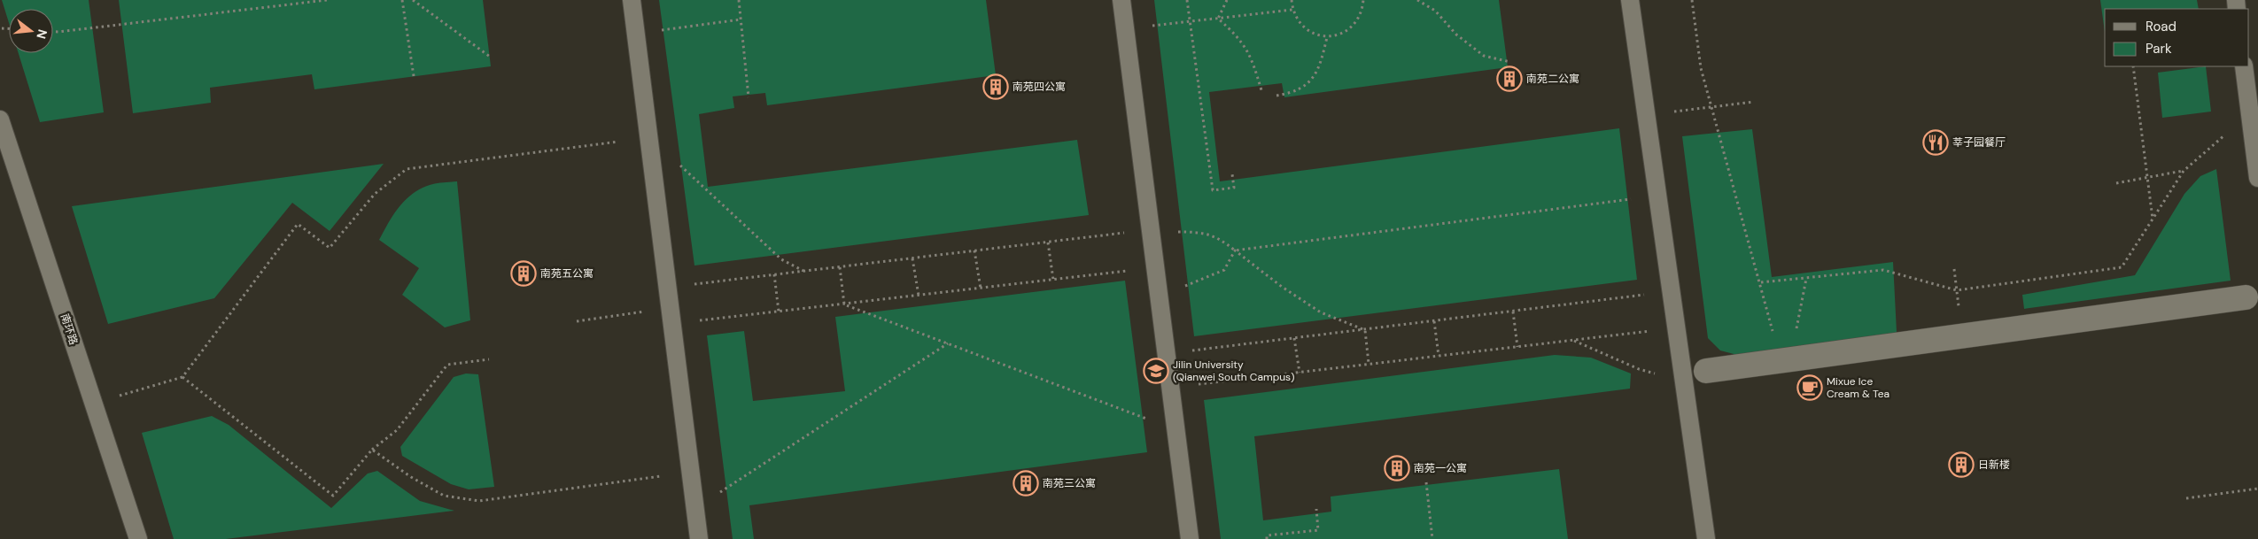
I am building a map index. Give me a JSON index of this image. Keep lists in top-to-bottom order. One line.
{"streets":{"lane":["南环路"]},"places":{"building":["南苑二公寓","南苑四公寓","南苑五公寓","日新楼","南苑一公寓","南苑三公寓"],"restaurant":["莘子园餐厅"],"school or university":["Jilin University (Qianwei South Campus)"],"cafe":["Mixue Ice Cream & Tea"]},"legend":["Road","Park"],"north":"right"}
